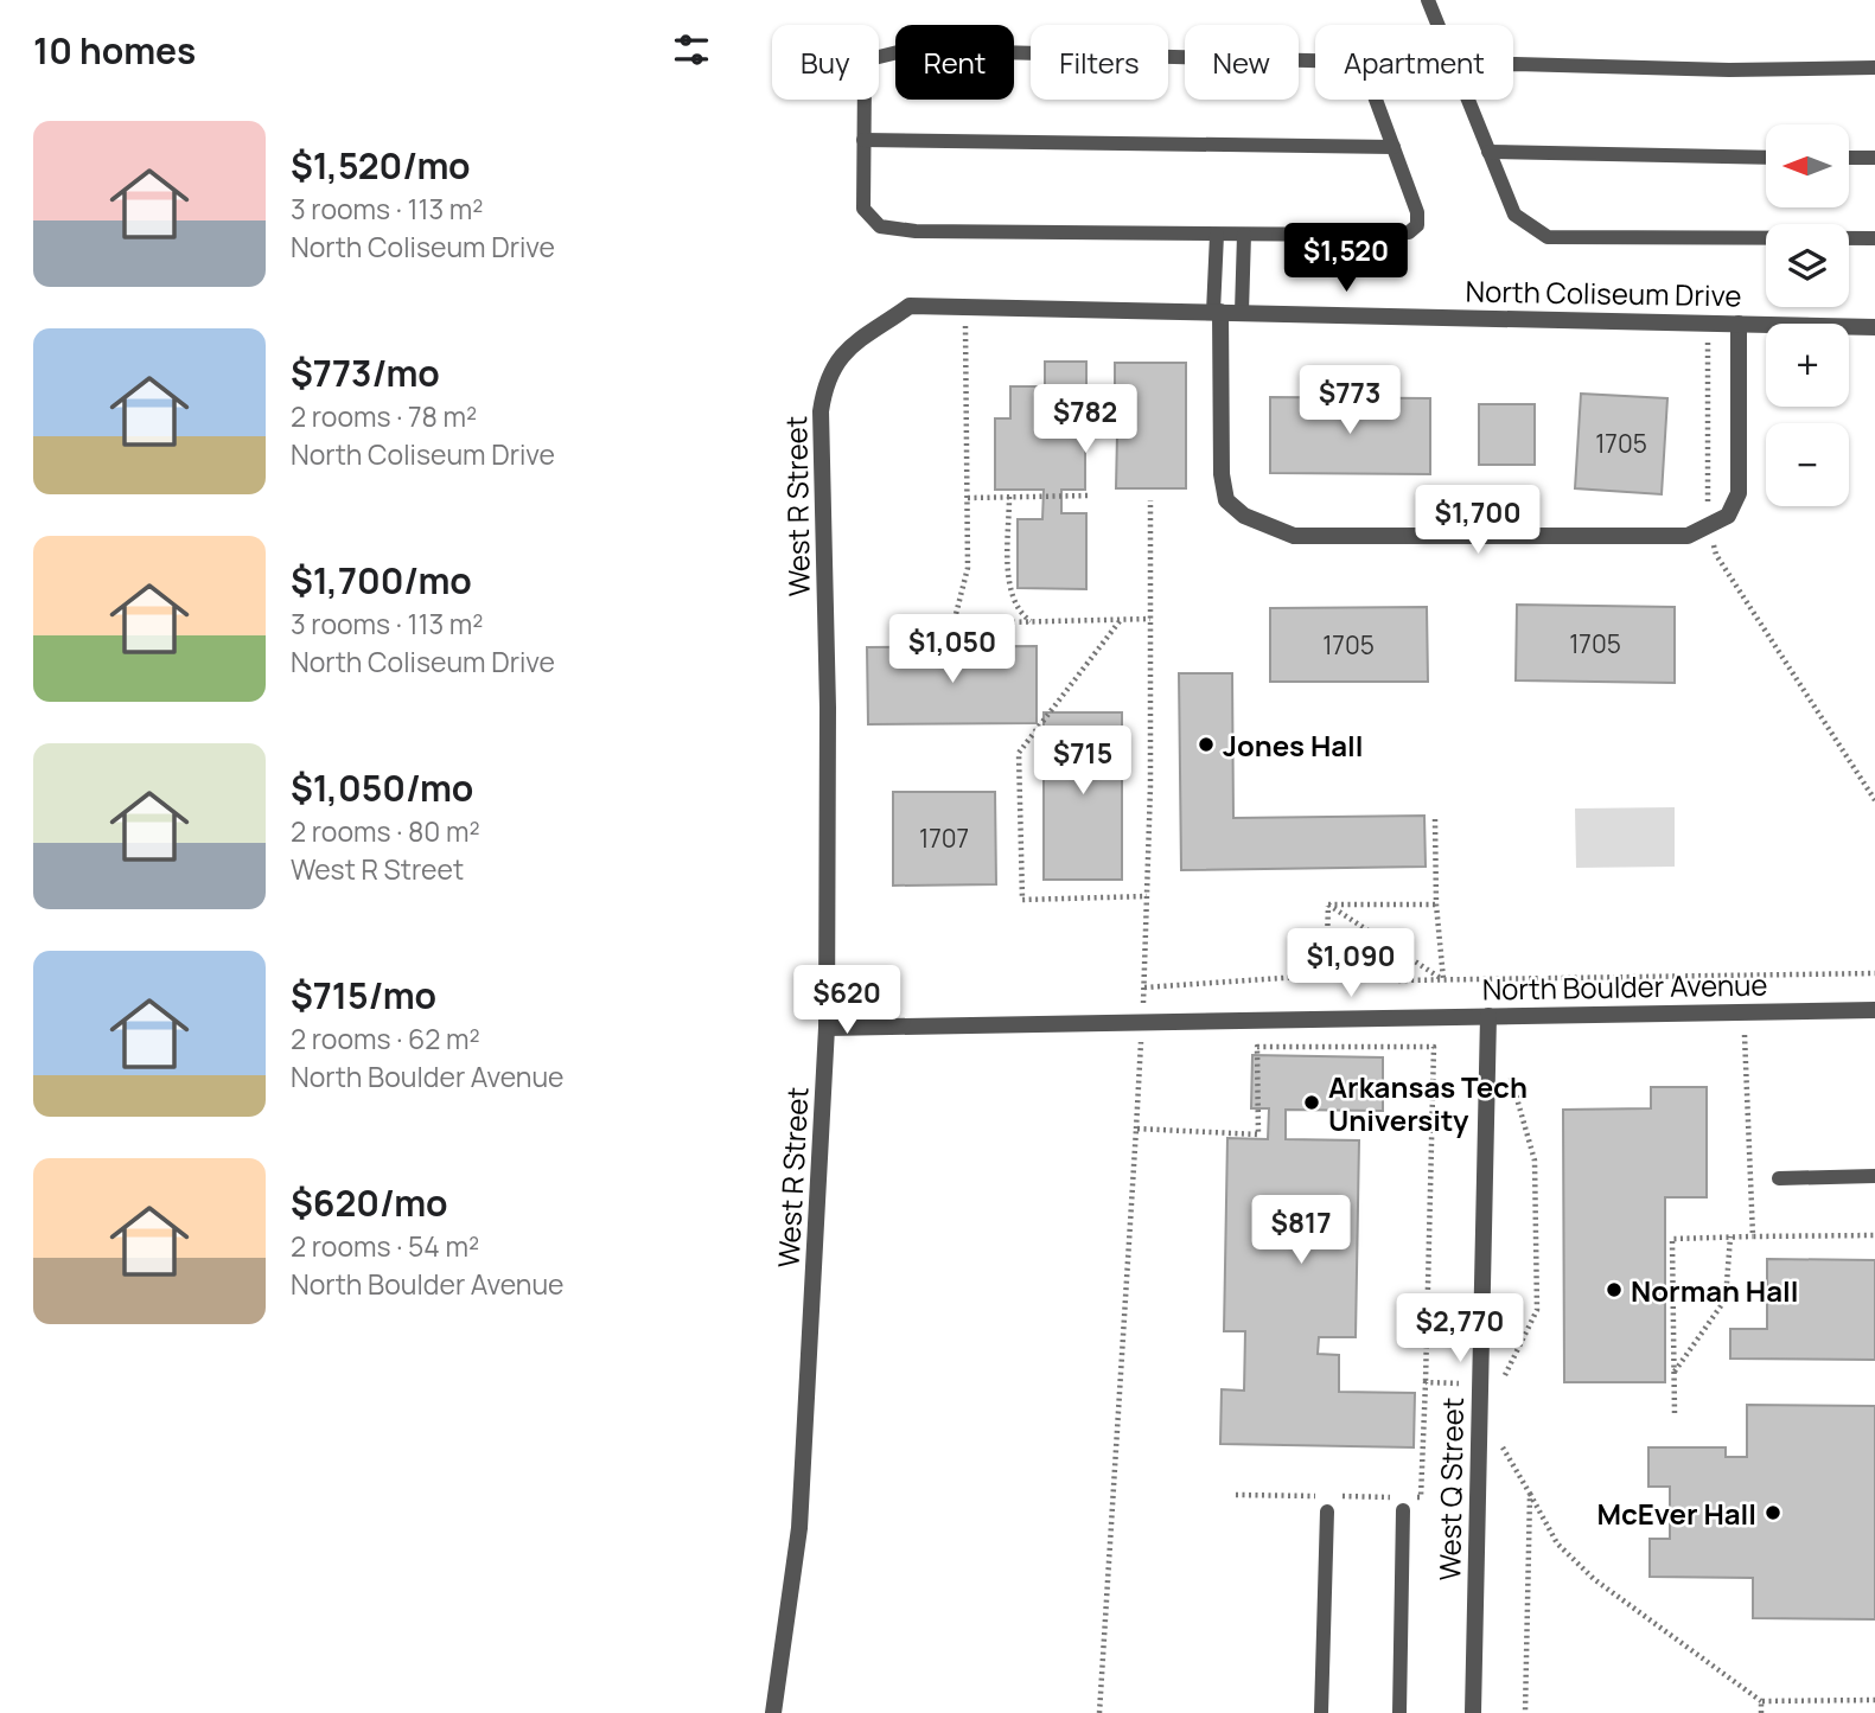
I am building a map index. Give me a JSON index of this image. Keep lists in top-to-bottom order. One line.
{"streets":{"street":["North Coliseum Drive","West R Street","North Boulder Avenue","West Q Street"]},"crossings":[["North Coliseum Drive","West R Street"],["West R Street","North Boulder Avenue"],["North Boulder Avenue","West Q Street"]],"places":["Jones Hall","Arkansas Tech University","Norman Hall","McEver Hall"],"house_numbers":["1705","1705","1705","1707"],"north":"left","page":{"heading":"10 homes","chip":["Buy","Rent","Filters","New","Apartment"],"list":[{"name":"$1,520/mo","note":"3 rooms · 113 m² · North Coliseum Drive"},{"name":"$773/mo","note":"2 rooms · 78 m² · North Coliseum Drive"},{"name":"$1,700/mo","note":"3 rooms · 113 m² · North Coliseum Drive"},{"name":"$1,050/mo","note":"2 rooms · 80 m² · West R Street"},{"name":"$715/mo","note":"2 rooms · 62 m² · North Boulder Avenue"},{"name":"$620/mo","note":"2 rooms · 54 m² · North Boulder Avenue"}],"map_buttons":["+","−"],"price":["$1,520","$773","$782","$1,700","$1,050","$715","$1,090","$620","$817","$2,770"]}}
